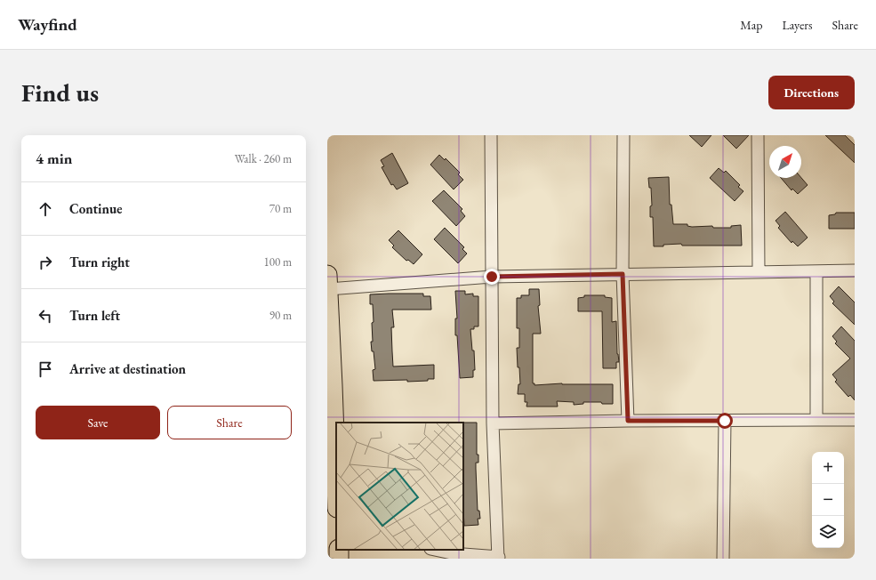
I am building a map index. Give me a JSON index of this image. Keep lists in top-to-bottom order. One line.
{"north":"top right","page":{"header":"Wayfind","nav":["Map","Layers","Share"],"buttons":["Directions",["Save","Share"]],"title":"Find us","heading":["4 min","Walk · 260 m"],"list":[["Continue","70 m"],["Turn right","100 m"],["Turn left","90 m"],"Arrive at destination"],"map_buttons":["+","−"]}}
